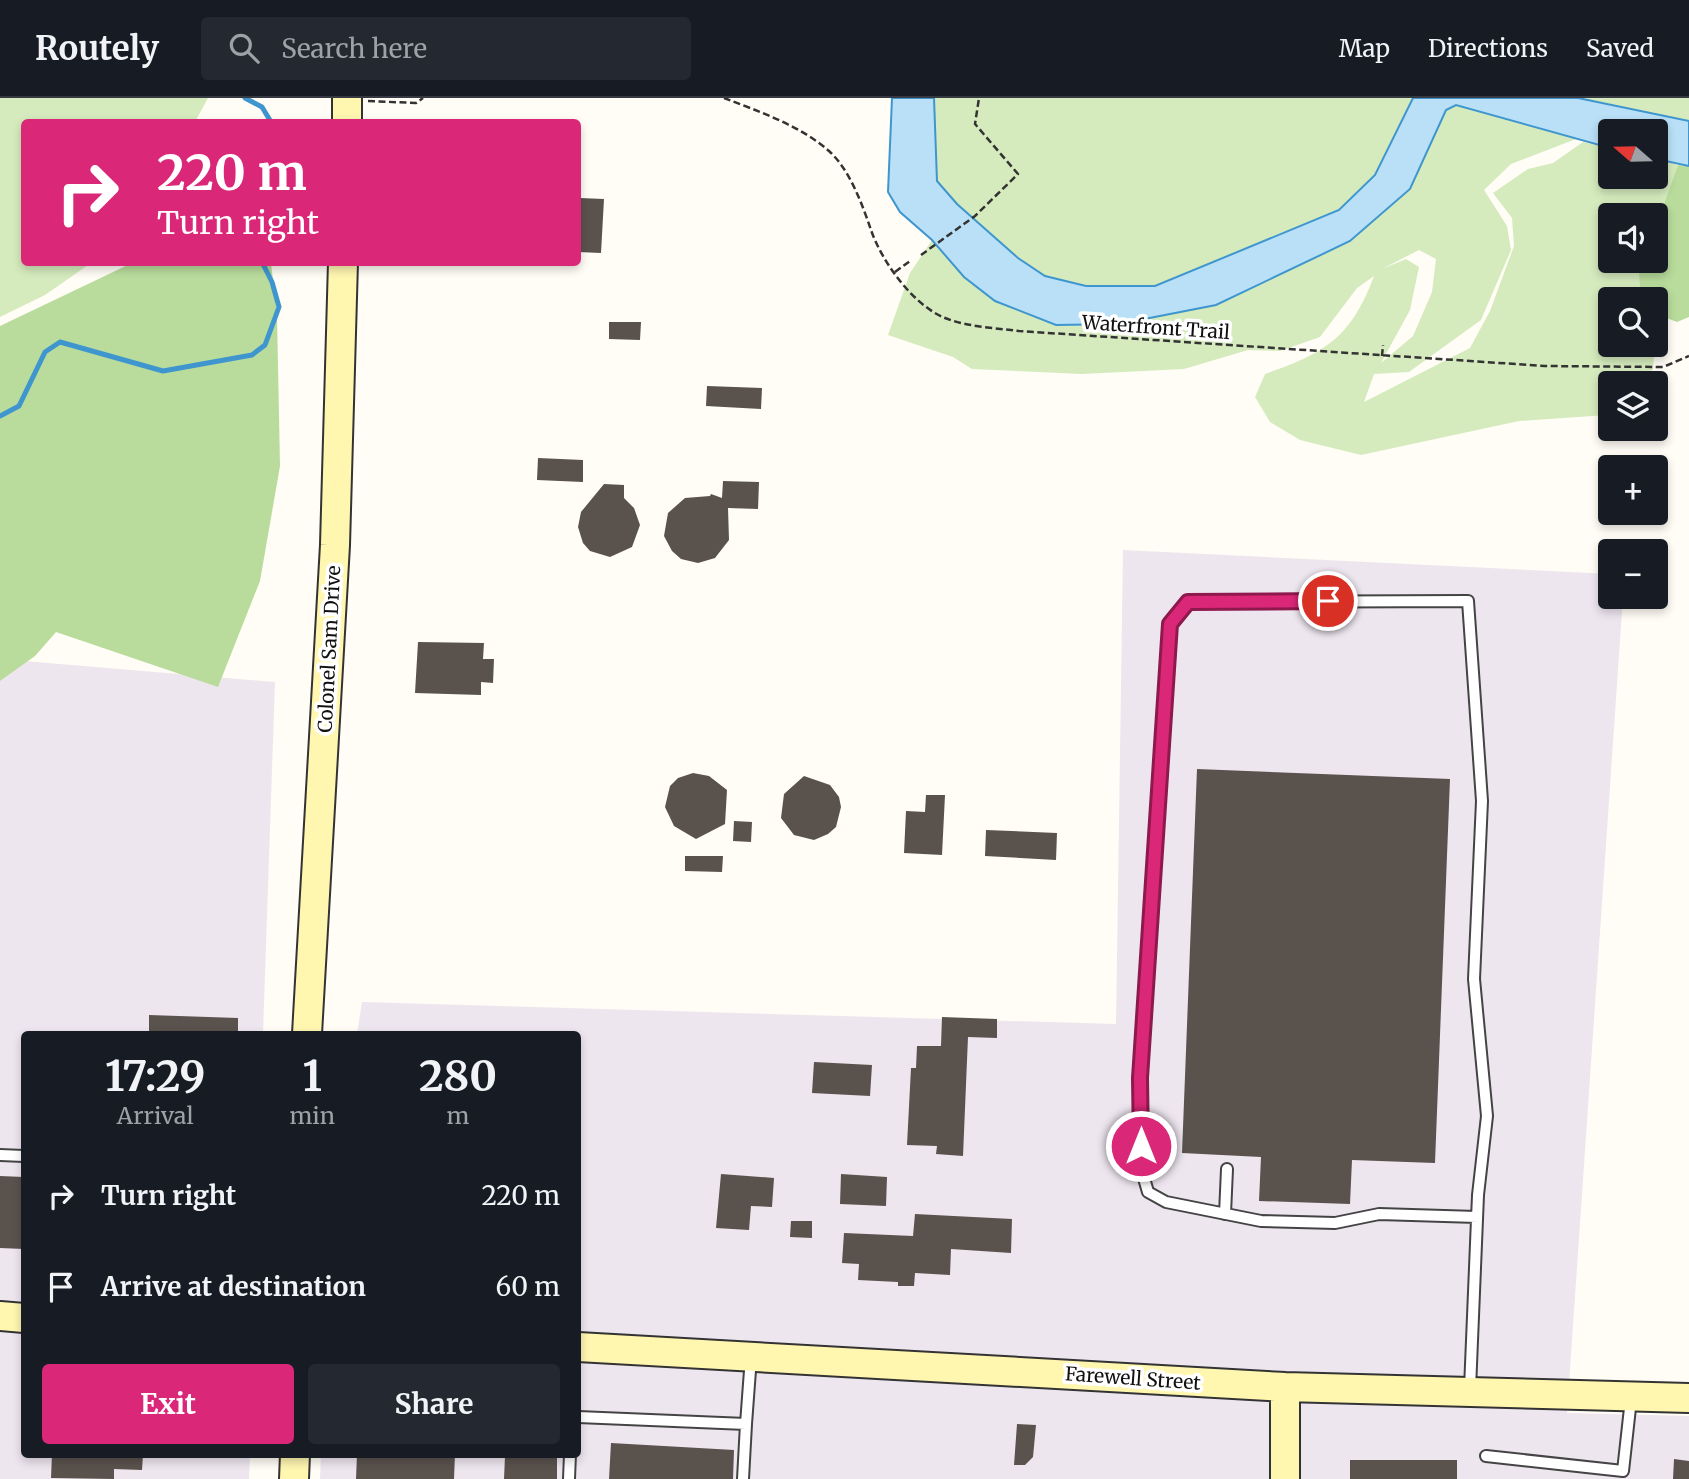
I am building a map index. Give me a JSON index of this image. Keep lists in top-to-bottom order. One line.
{"streets":{"street":["Colonel Sam Drive","Farewell Street"],"path":["Waterfront Trail"]},"north":"left","page":{"header":"Routely","search":"Search here","nav":["Map","Directions","Saved"],"map_buttons":["+","−"],"turn":["220 m","Turn right"],"eta":["17:29","Arrival","1","min","280","m"],"list":[{"name":"Turn right","value":"220 m"},{"name":"Arrive at destination","value":"60 m"}],"buttons":["Exit","Share"]}}
